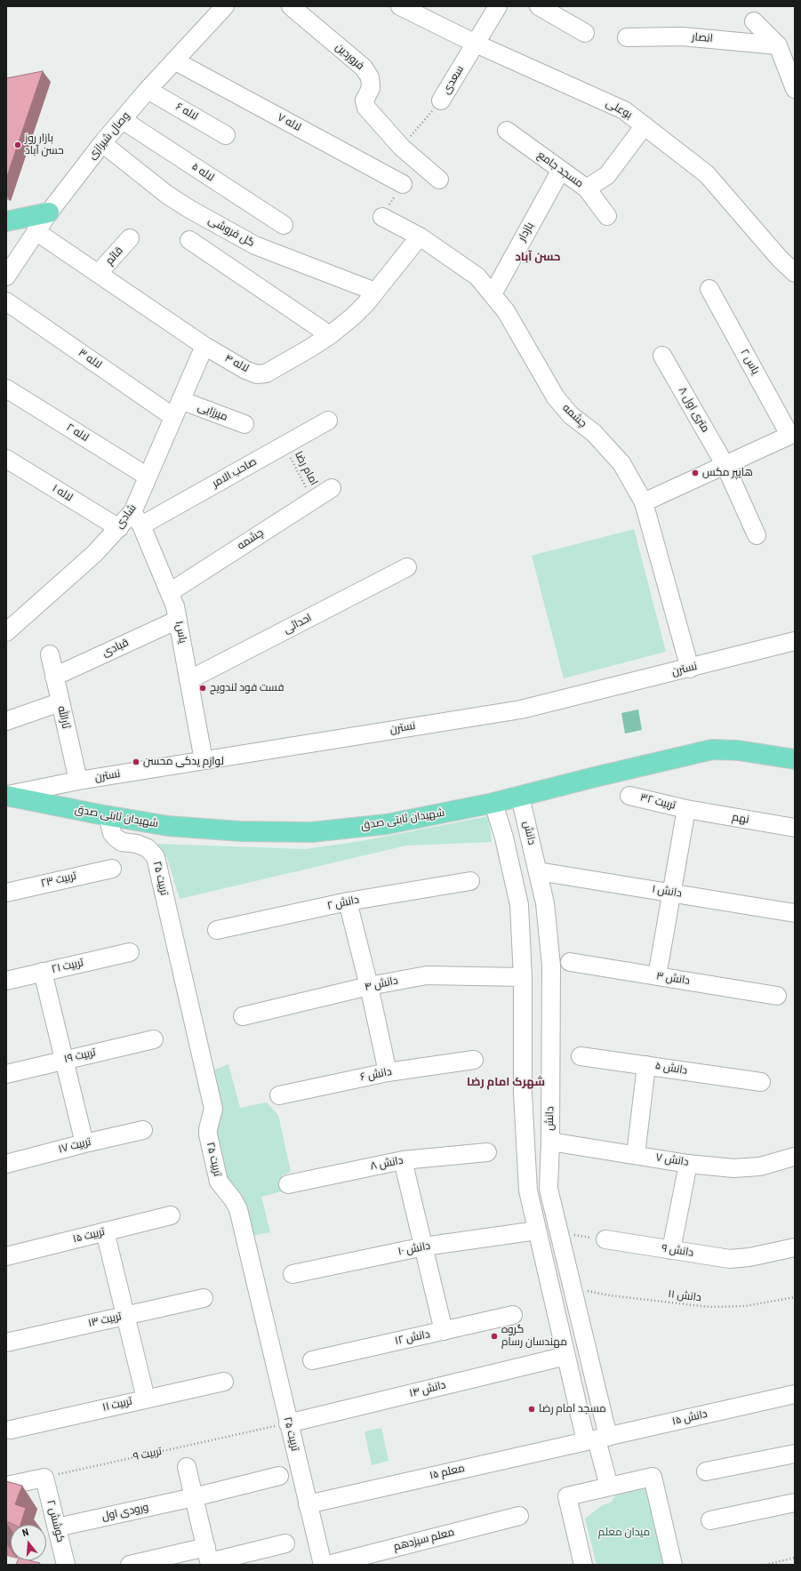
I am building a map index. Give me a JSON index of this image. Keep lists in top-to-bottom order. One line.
{"streets":{"main road":["شهیدان ثابتی صدق"],"street":["انصار","فروردین","سعدی","بوعلی","لاله ۶","لاله ۷","وصال شیرازی","مسجد جامع","لاله ۵","گل فروشی","بازدار","قائم","لاله ۳","یاس ۲","لاله ۴","۸ متری اول","میرزایی","چشمه","لاله ۲","صاحب الامر","لاله ۱","شادی","احداثی","یاس۱","قبادی","نسترن","ثارالله","تربیت ۳۲","نهم","دانش","تربیت ۲۵","تربیت ۲۳","دانش ۱","دانش ۲","تربیت ۲۱","دانش ۳","دانش ۴","تربیت ۱۹","دانش ۵","دانش ۶","تربیت ۱۷","دانش ۷","دانش ۸","تربیت ۱۵","دانش ۱۰","دانش ۹","تربیت ۱۳","دانش ۱۲","دانش ۱۴","تربیت ۱۱","دانش ۱۵","معلم ۱۵","ورودی اول","کوشش ۲","معلم سیزدهم"],"path":["امام رضا","دانش ۱۱","تربیت ۹"]},"crossings":[["فروردین","سعدی"],["سعدی","بوعلی"],["لاله ۶","وصال شیرازی"],["لاله ۷","وصال شیرازی"],["وصال شیرازی","لاله ۵"],["وصال شیرازی","گل فروشی"],["وصال شیرازی","لاله ۴"],["مسجد جامع","بازدار"],["گل فروشی","لاله ۴"],["بازدار","چشمه"],["قائم","لاله ۴"],["لاله ۳","شادی"],["لاله ۴","چشمه"],["لاله ۴","شادی"],["میرزایی","شادی"],["چشمه","امام رضا"],["چشمه","یاس۱"],["چشمه","نسترن"],["لاله ۲","شادی"],["امام رضا","صاحب الامر"],["صاحب الامر","شادی"],["صاحب الامر","یاس۱"],["لاله ۱","شادی"],["شادی","یاس۱"],["احداثی","یاس۱"],["یاس۱","قبادی"],["یاس۱","نسترن"],["قبادی","ثارالله"],["نسترن","ثارالله"],["نسترن","شهیدان ثابتی صدق"],["تربیت ۳۲","نهم"],["شهیدان ثابتی صدق","دانش"],["شهیدان ثابتی صدق","تربیت ۲۵"],["دانش","دانش ۱"],["دانش","دانش ۷"],["دانش","دانش ۱۱"],["دانش","دانش ۱۵"],["دانش","معلم ۱۵"],["تربیت ۲۵","دانش ۱۴"],["تربیت ۲۵","تربیت ۹"],["تربیت ۲۵","معلم ۱۵"],["دانش ۱۴","تربیت ۹"],["دانش ۱۵","معلم ۱۵"],["تربیت ۹","کوشش ۲"],["ورودی اول","کوشش ۲"]],"districts":["حسن آباد","شهرک امام رضا"],"parks":["میدان معلم"],"places":["بازار روز حسن آباد","هایپر مکس","فست فود لندویچ","لوازم یدکی محسن","گروه مهندسان رسام","مسجد امام رضا"],"north":"top"}
